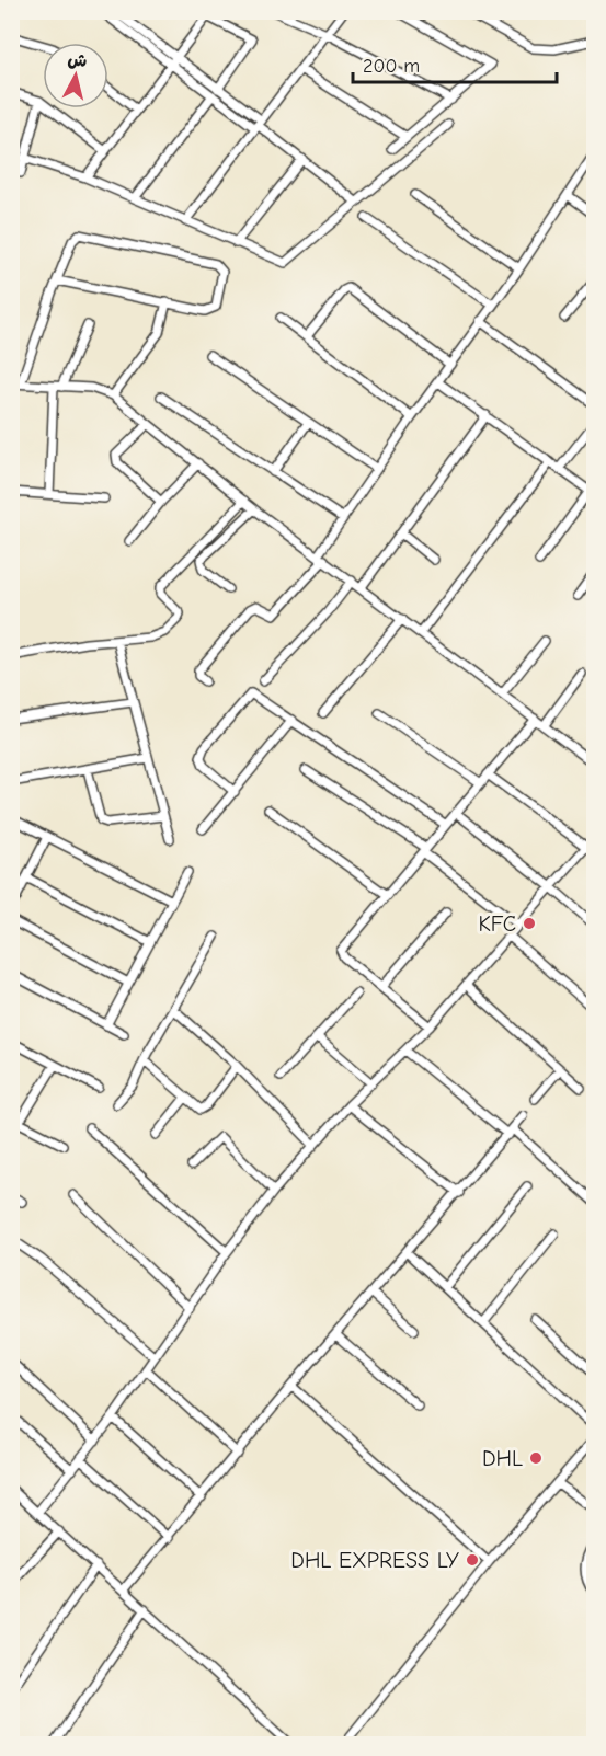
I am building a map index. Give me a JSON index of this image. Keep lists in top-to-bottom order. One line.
{"places":["KFC","DHL","DHL EXPRESS LY"],"scale_bar":"200 m","north":"top"}
